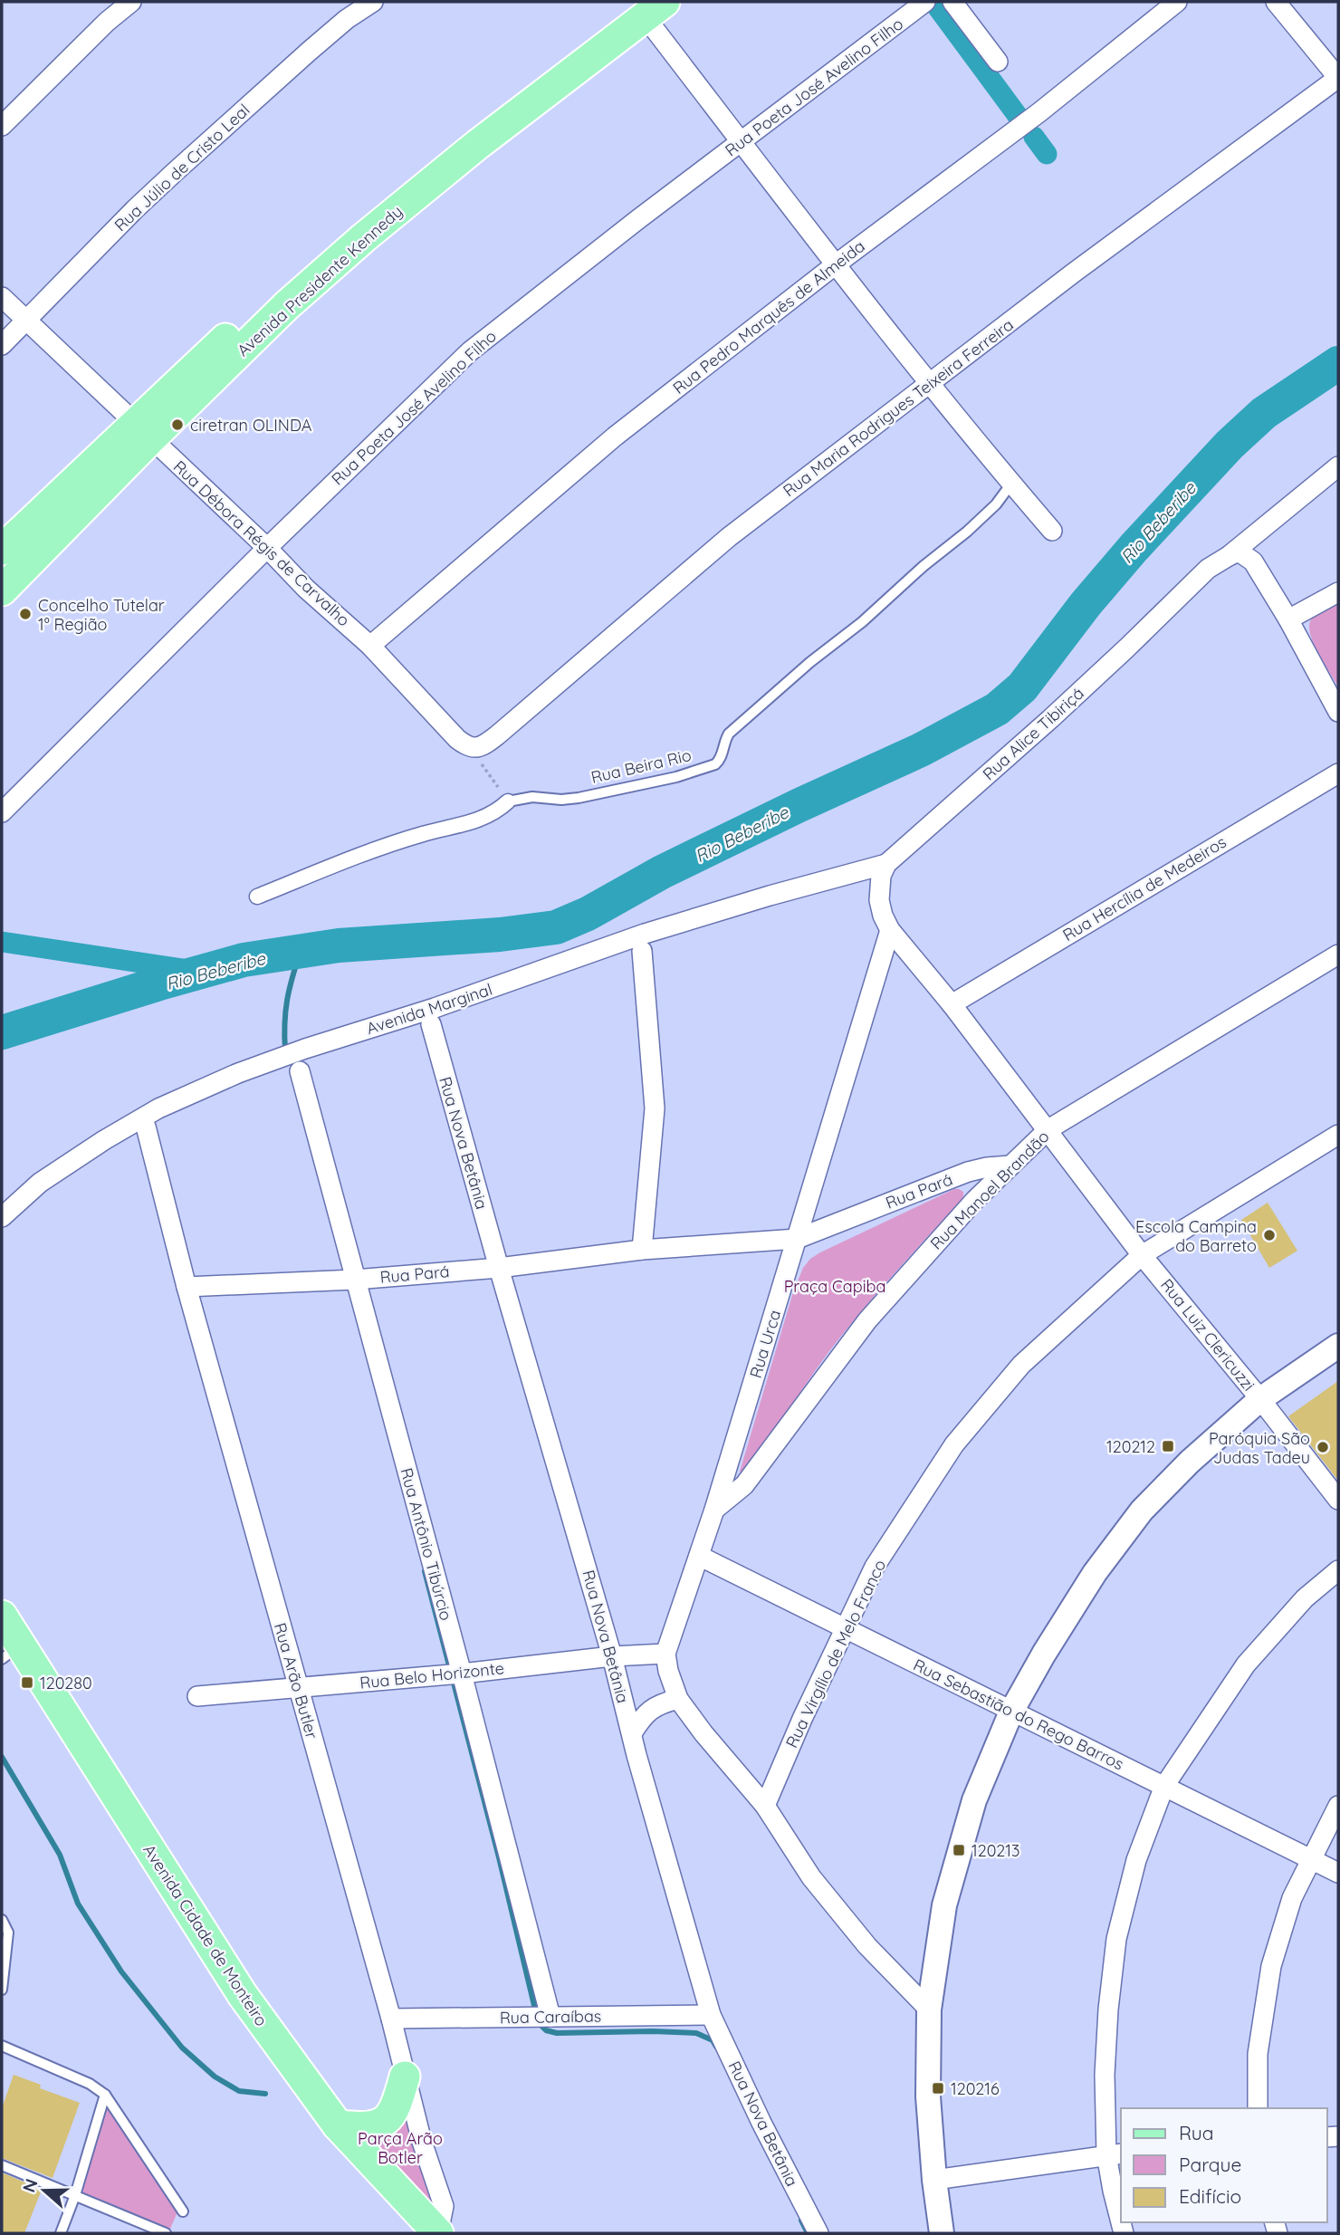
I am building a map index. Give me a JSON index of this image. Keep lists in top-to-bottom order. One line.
{"streets":{"main road":["Avenida Presidente Kennedy","Avenida Cidade de Monteiro"],"street":["Rua Poeta José Avelino Filho","Rua Júlio de Cristo Leal","Rua Pedro Marquês de Almeida","Rua Maria Rodrigues Teixeira Ferreira","Rua Débora Régis de Carvalho","Rua Alice Tibiriçá","Rua Beira Rio","Rua Hercília de Medeiros","Avenida Marginal","Rua Nova Betânia","Rua Manoel Brandão","Rua Pará","Rua Luiz Clericuzzi","Rua Urca","Rua Antônio Tibúrcio","Rua Virgílio de Melo Franco","Rua Belo Horizonte","Rua Arão Butler","Rua Sebastião do Rego Barros","Rua Caraíbas"]},"crossings":[["Rua Poeta José Avelino Filho","Rua Débora Régis de Carvalho"],["Rua Júlio de Cristo Leal","Rua Débora Régis de Carvalho"],["Avenida Presidente Kennedy","Rua Débora Régis de Carvalho"],["Rua Pedro Marquês de Almeida","Rua Débora Régis de Carvalho"],["Rua Maria Rodrigues Teixeira Ferreira","Rua Débora Régis de Carvalho"],["Rua Alice Tibiriçá","Avenida Marginal"],["Rua Hercília de Medeiros","Rua Luiz Clericuzzi"],["Rua Nova Betânia","Rua Pará"],["Rua Nova Betânia","Rua Belo Horizonte"],["Rua Nova Betânia","Rua Caraíbas"],["Rua Manoel Brandão","Rua Pará"],["Rua Manoel Brandão","Rua Luiz Clericuzzi"],["Rua Manoel Brandão","Rua Urca"],["Rua Pará","Rua Urca"],["Rua Pará","Rua Antônio Tibúrcio"],["Rua Pará","Rua Arão Butler"],["Rua Luiz Clericuzzi","Rua Urca"],["Rua Luiz Clericuzzi","Rua Virgílio de Melo Franco"],["Rua Urca","Rua Belo Horizonte"],["Rua Urca","Rua Sebastião do Rego Barros"],["Rua Antônio Tibúrcio","Rua Belo Horizonte"],["Rua Antônio Tibúrcio","Rua Caraíbas"],["Rua Virgílio de Melo Franco","Rua Sebastião do Rego Barros"],["Rua Belo Horizonte","Rua Arão Butler"],["Rua Arão Butler","Avenida Cidade de Monteiro"],["Rua Arão Butler","Rua Caraíbas"]],"water":["Rio Beberibe"],"parks":["Praça Capiba","Parça Arão Botler"],"places":{"other":["ciretran OLINDA","Concelho Tutelar 1° Região","Escola Campina do Barreto","Paróquia São Judas Tadeu"],"transit":["120212","120280","120213","120216"]},"legend":["Rua","Parque","Edifício"],"north":"left"}
